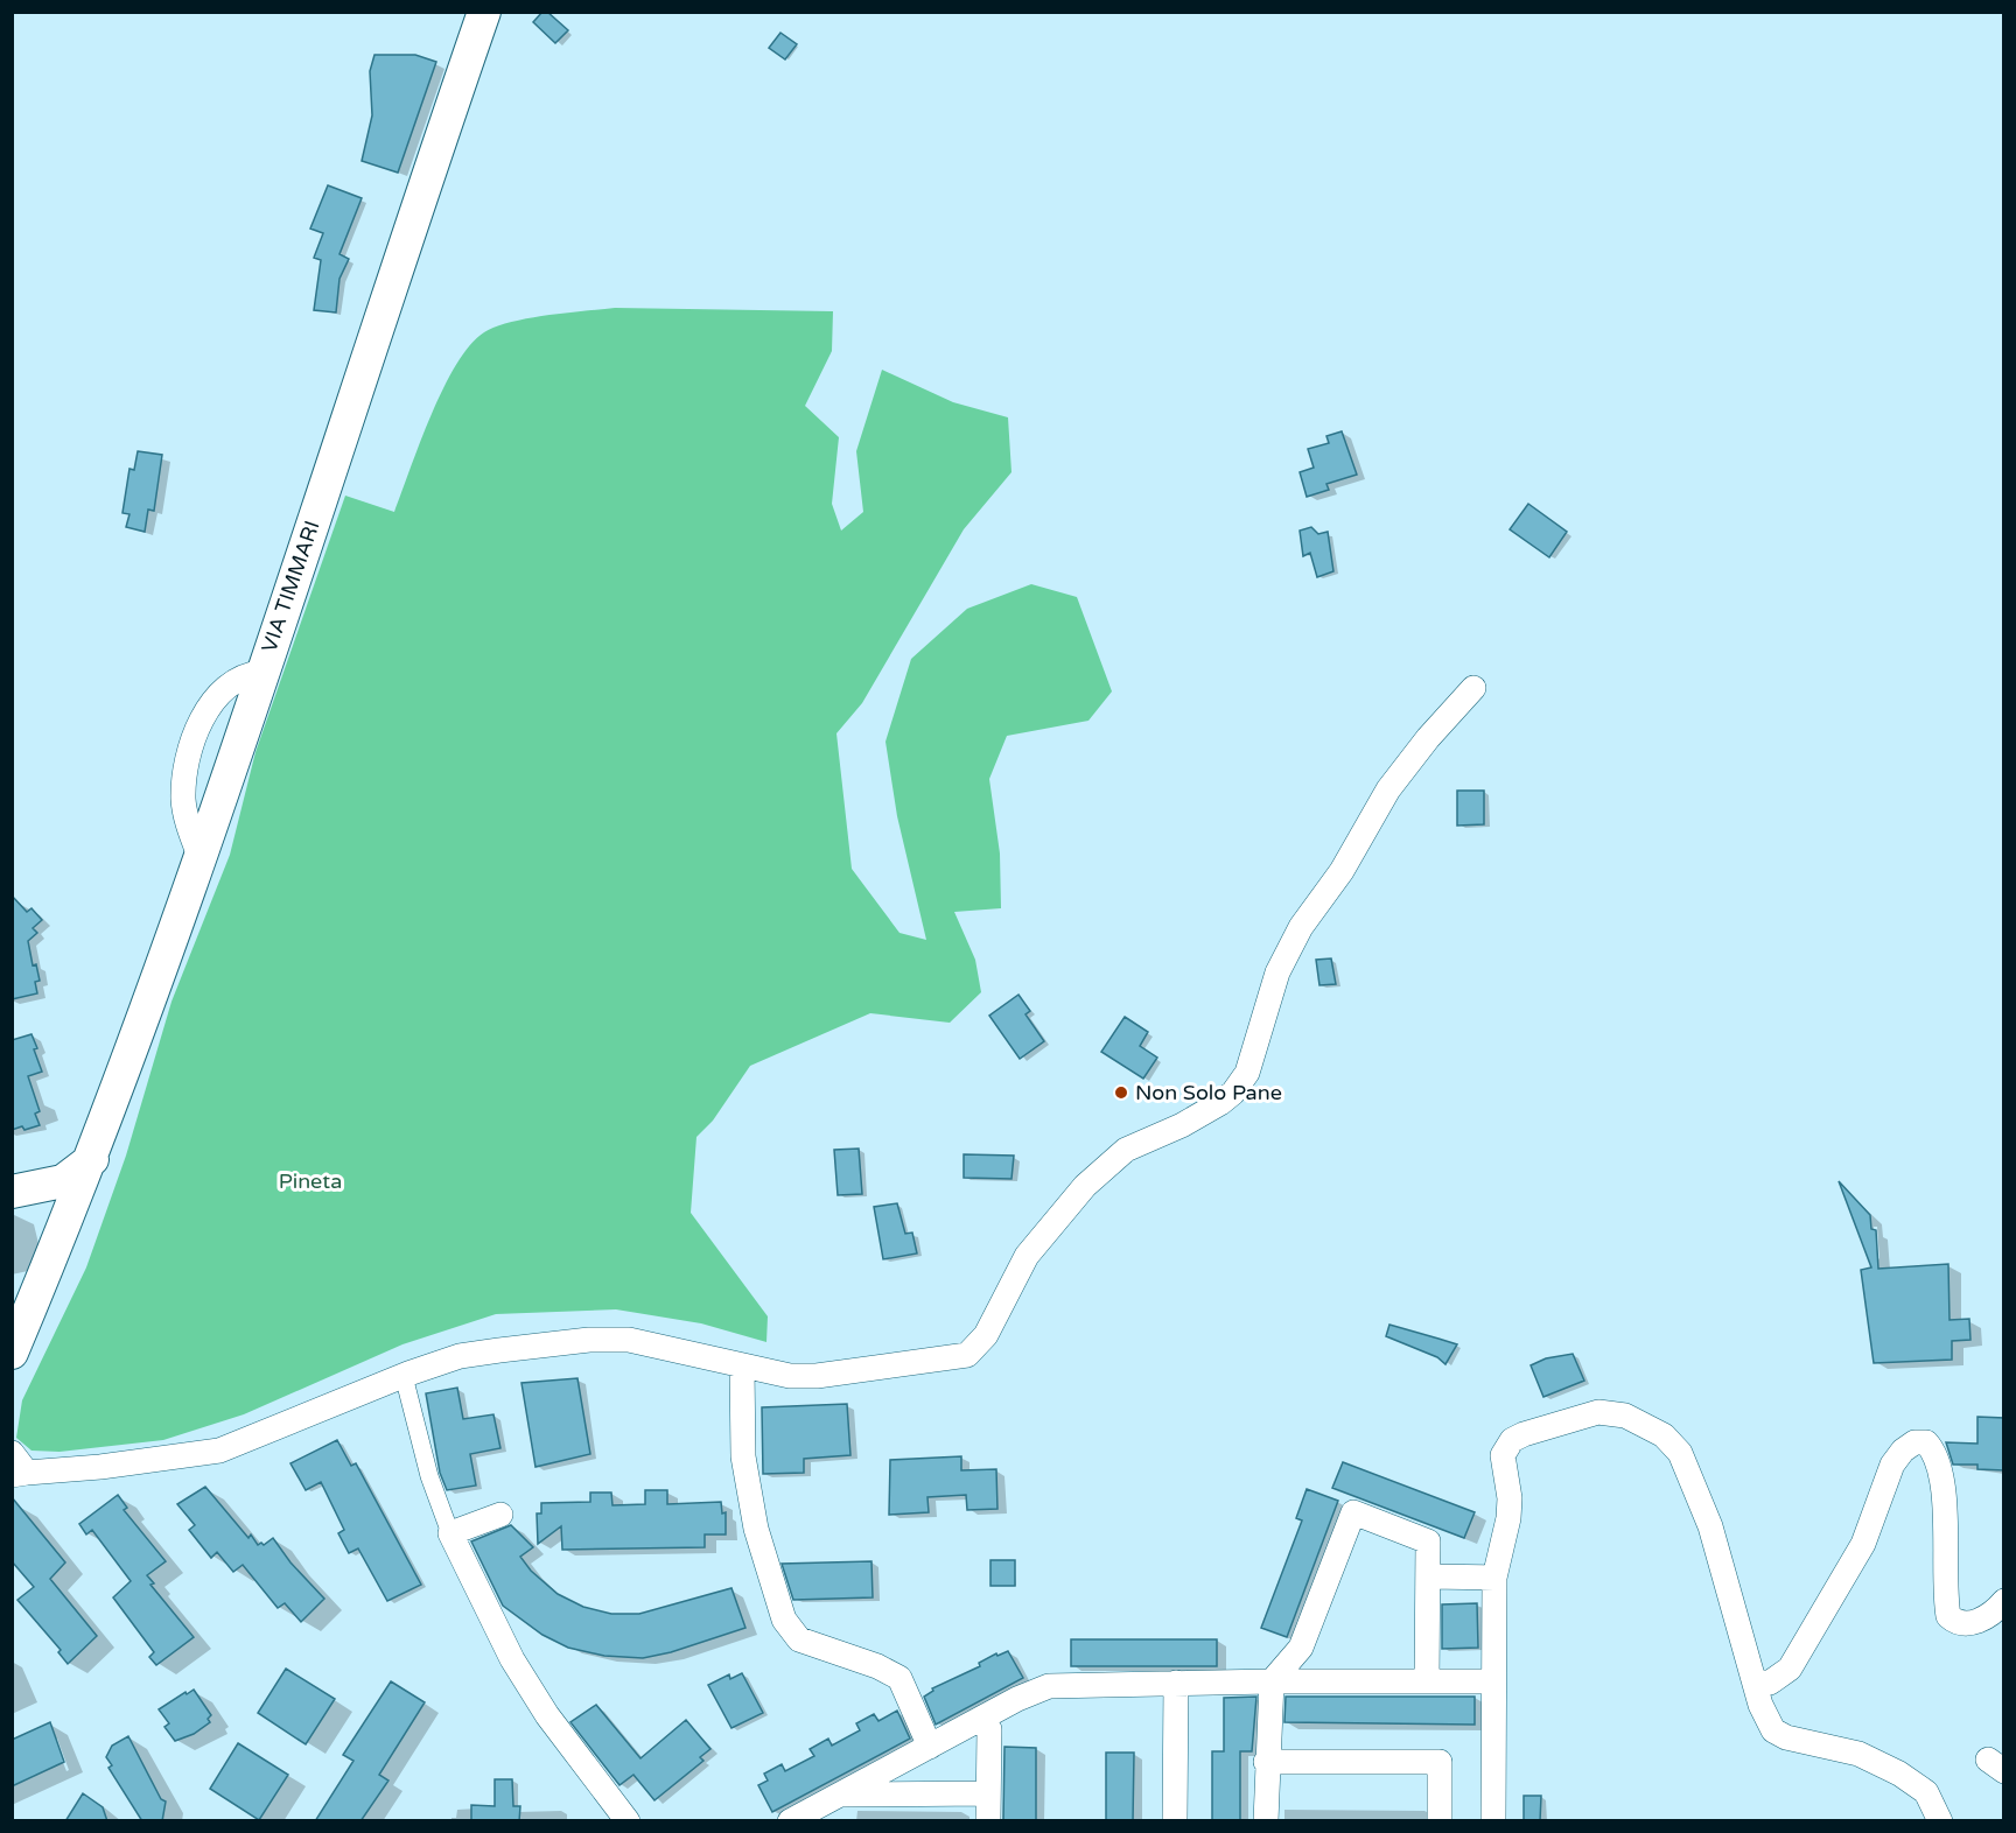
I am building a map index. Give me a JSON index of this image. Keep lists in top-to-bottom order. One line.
{"streets":{"main road":["VIA TIMMARI"]},"parks":["Pineta"],"places":["Non Solo Pane"]}
